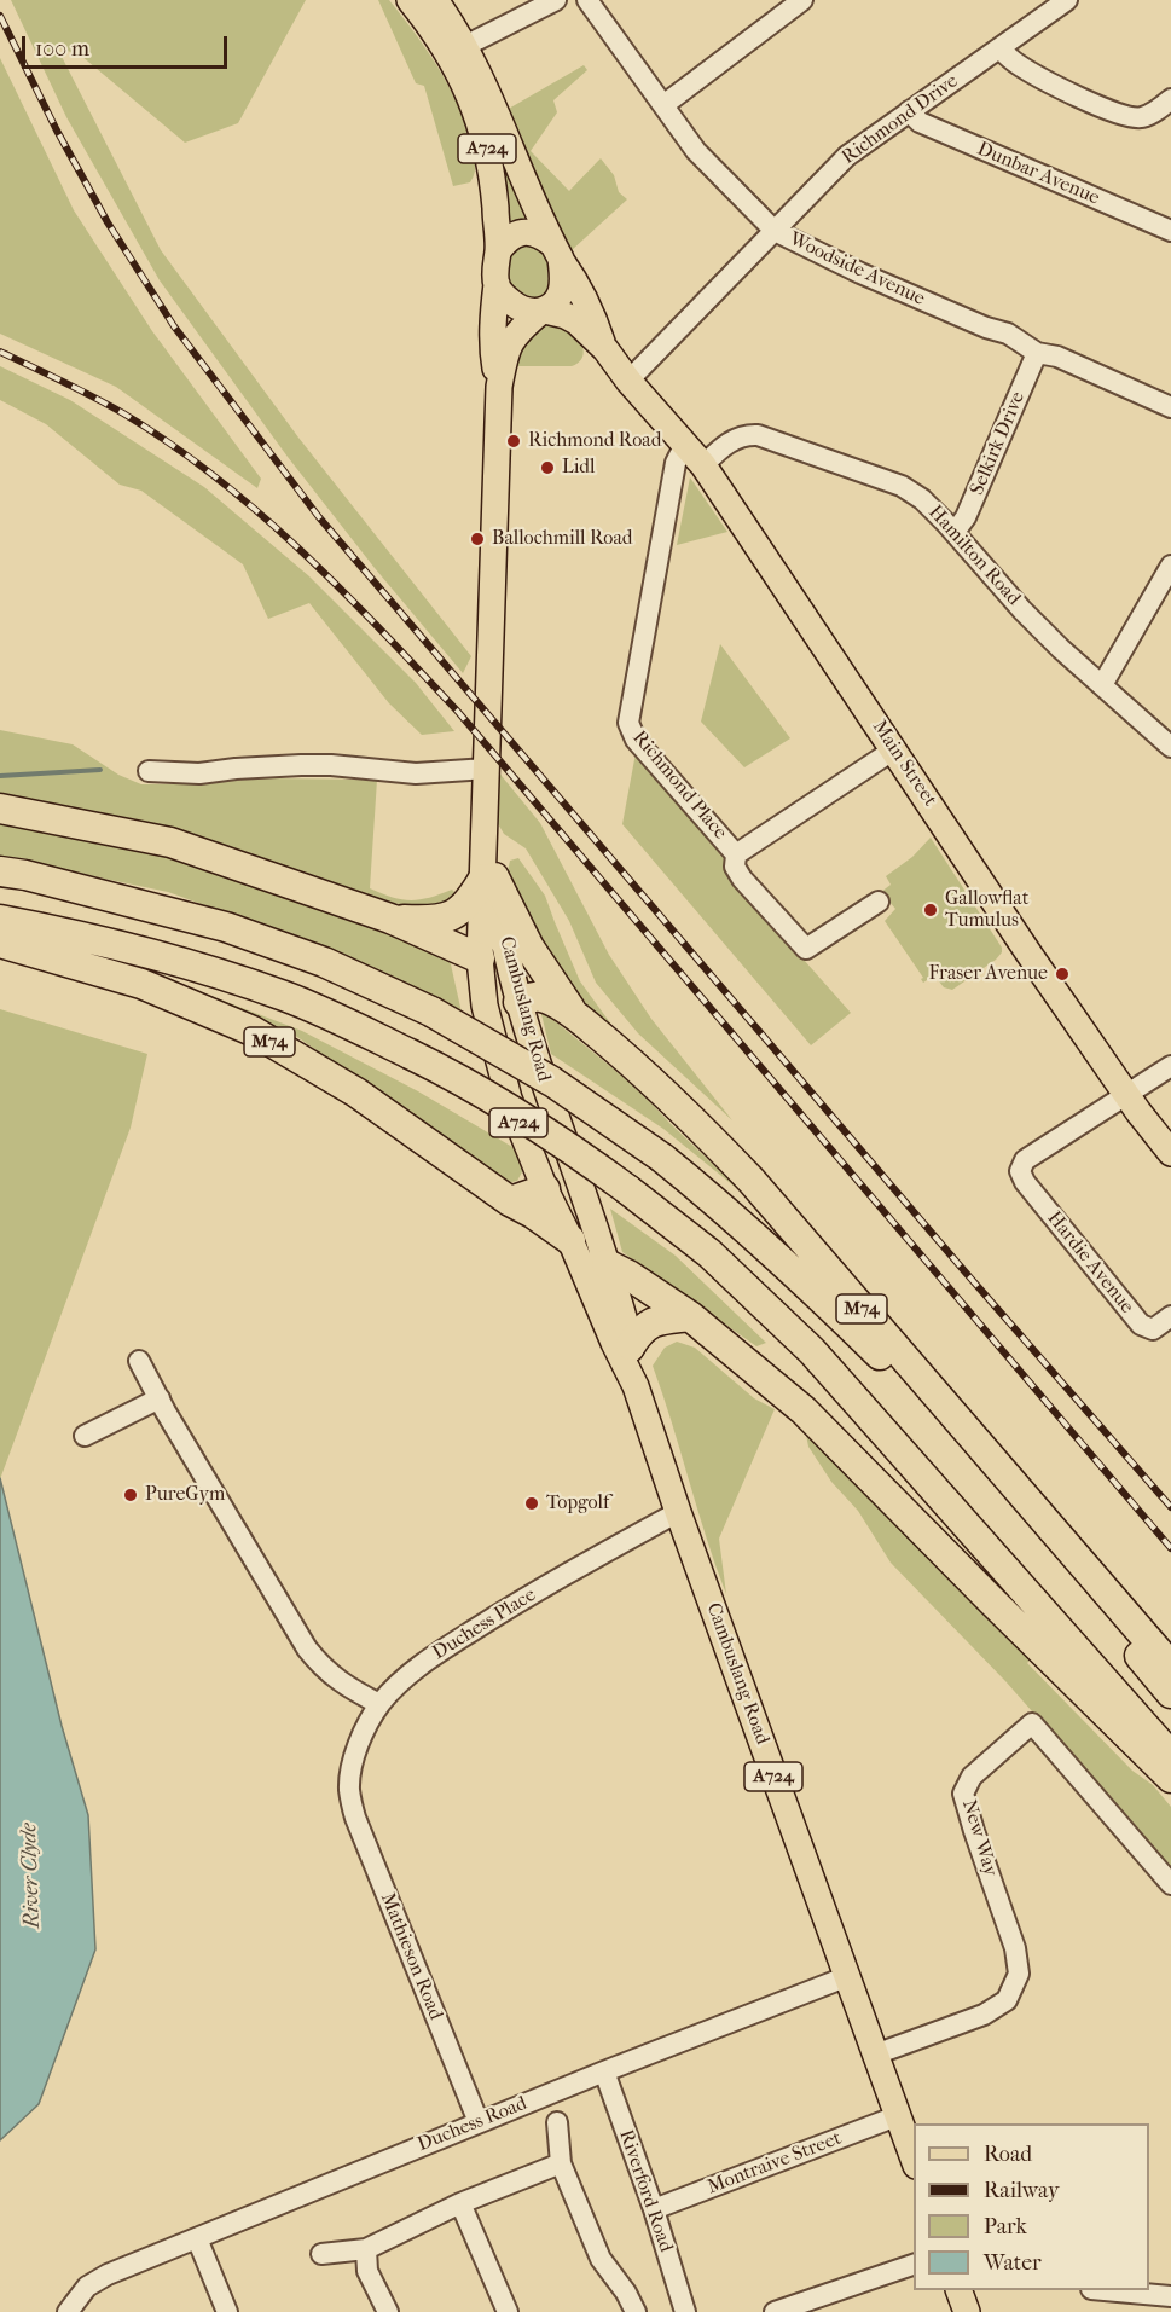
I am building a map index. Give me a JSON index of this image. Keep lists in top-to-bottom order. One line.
{"streets":{"highway":["M74"],"main road":["A724","Main Street","Cambuslang Road"],"street":["Richmond Drive","Dunbar Avenue","Woodside Avenue","Selkirk Drive","Hamilton Road","Richmond Place","Hardie Avenue","Duchess Place","New Way","Mathieson Road","Duchess Road","Montraive Street","Riverford Road"]},"crossings":[["Richmond Drive","Dunbar Avenue"],["Richmond Drive","Woodside Avenue"],["Richmond Drive","Main Street"],["A724","Cambuslang Road"],["Woodside Avenue","Selkirk Drive"],["Selkirk Drive","Hamilton Road"],["Hamilton Road","Main Street"],["Hamilton Road","Richmond Place"],["Main Street","Richmond Place"],["Main Street","Hardie Avenue"],["Cambuslang Road","M74"],["Cambuslang Road","Duchess Place"],["Cambuslang Road","New Way"],["Cambuslang Road","Duchess Road"],["Cambuslang Road","Montraive Street"],["Duchess Place","Mathieson Road"],["Mathieson Road","Duchess Road"],["Duchess Road","Riverford Road"],["Montraive Street","Riverford Road"]],"water":["River Clyde"],"places":["Richmond Road","Lidl","Ballochmill Road","Gallowflat Tumulus","Fraser Avenue","PureGym","Topgolf"],"legend":["Road","Railway","Park","Water"],"scale_bar":"100 m"}
